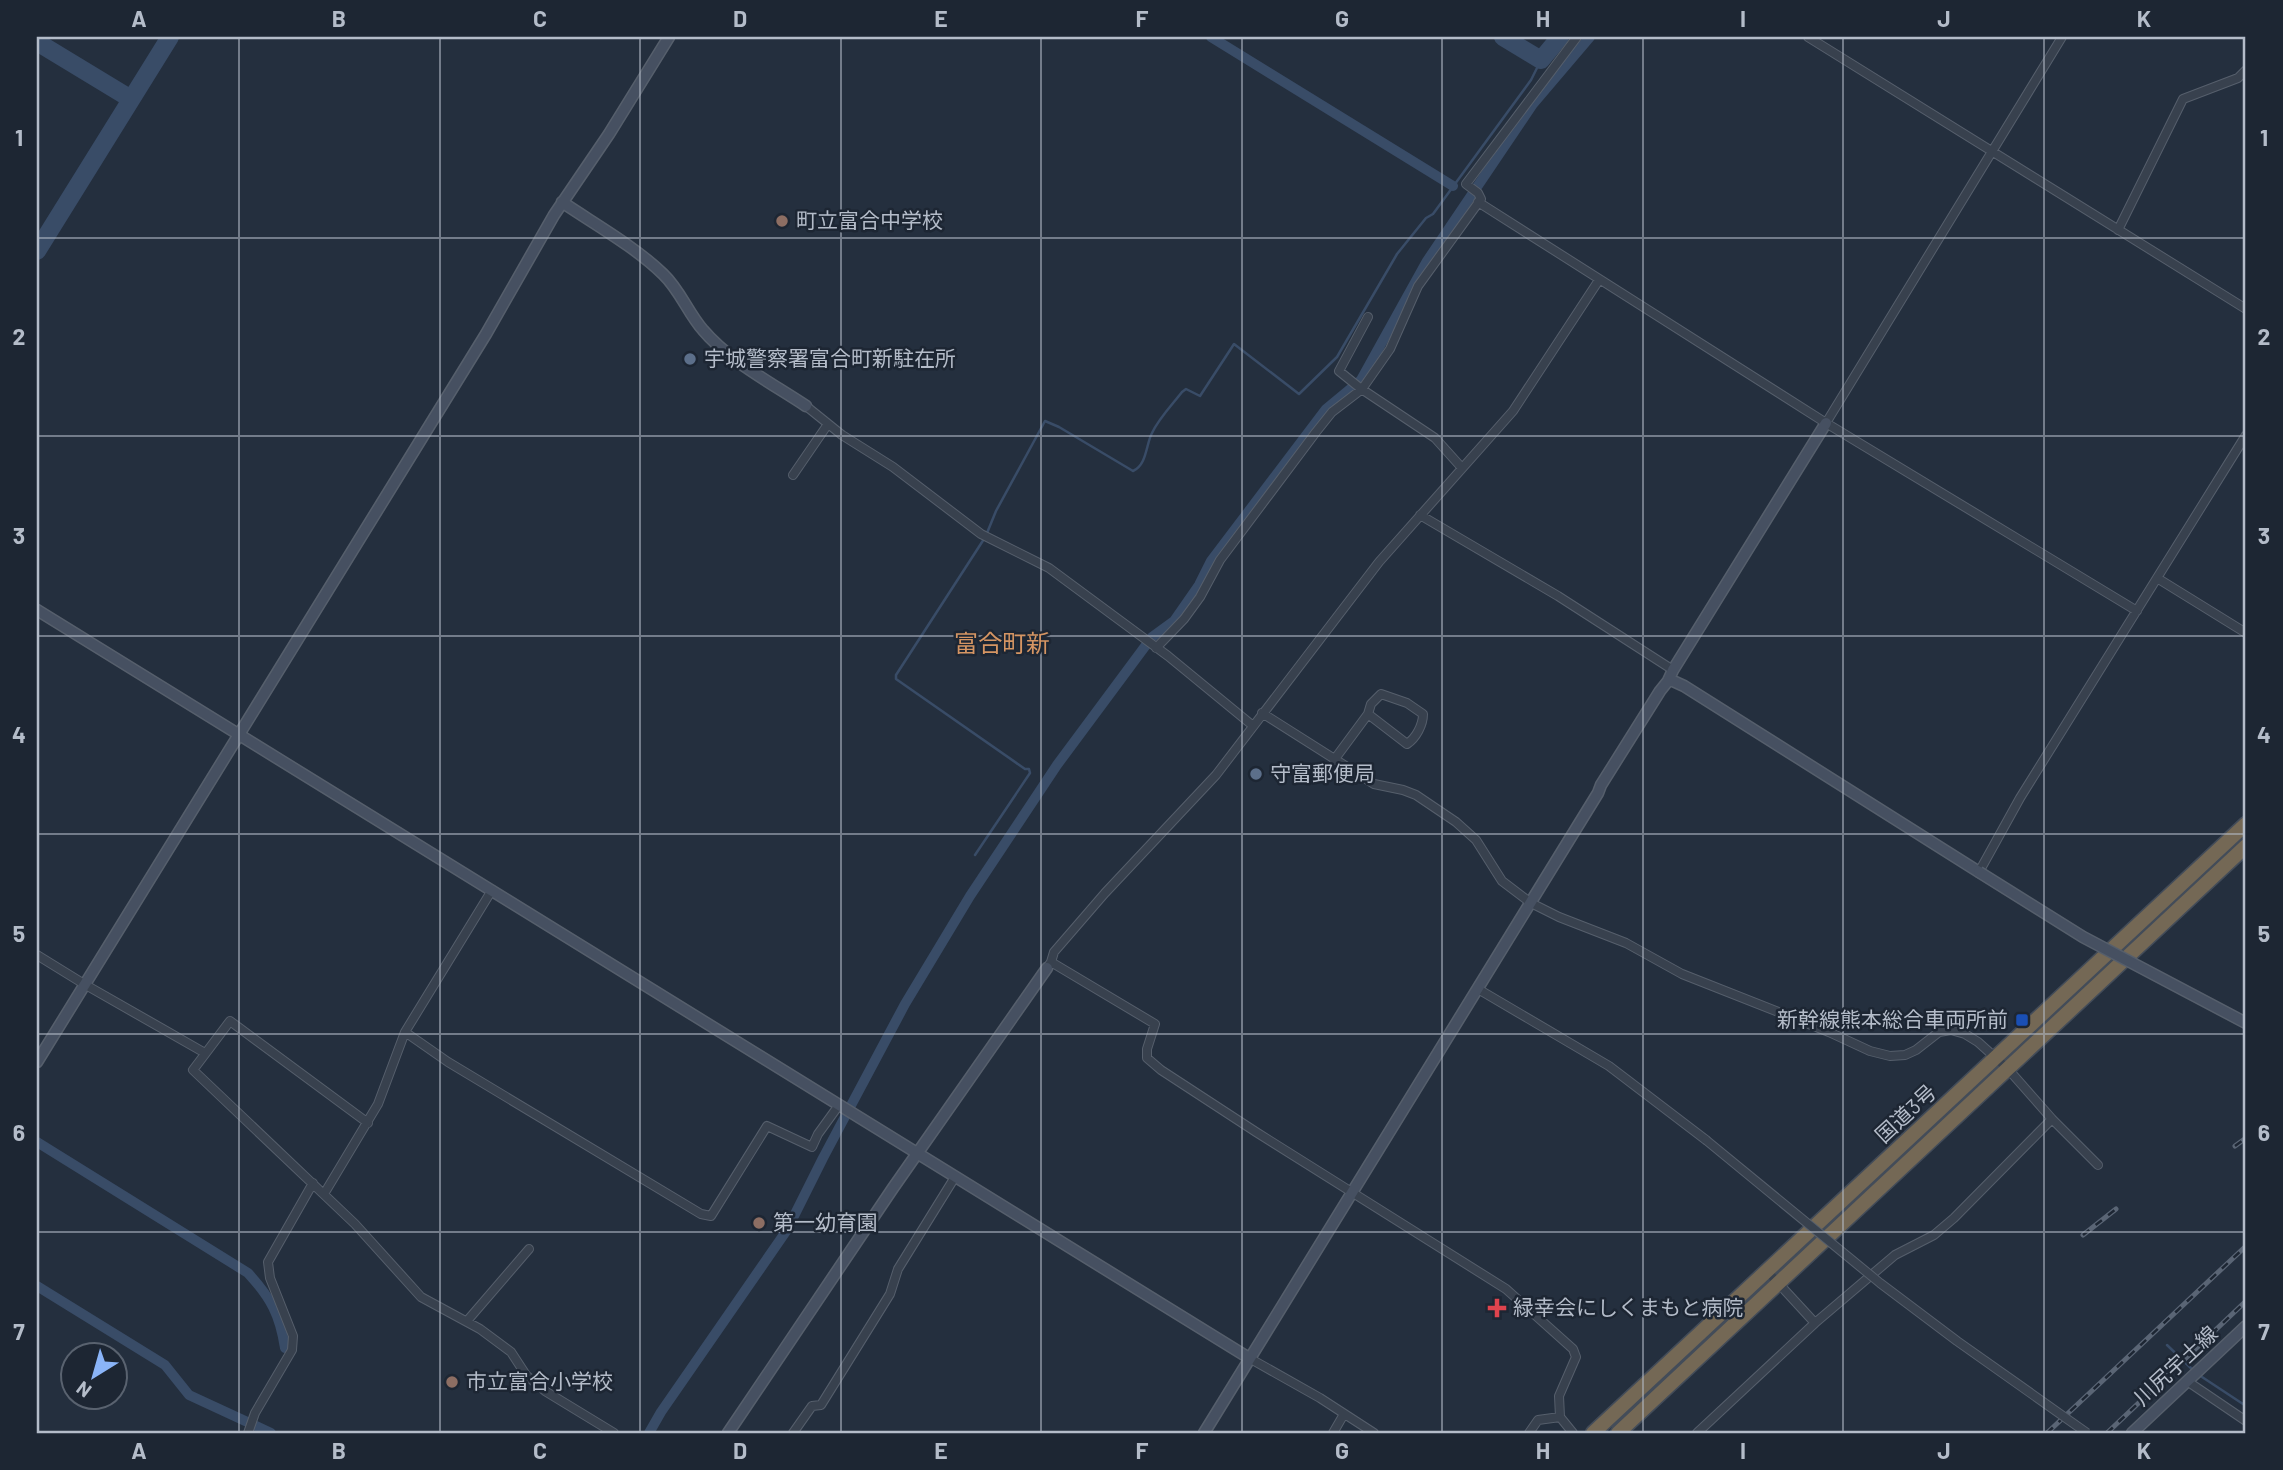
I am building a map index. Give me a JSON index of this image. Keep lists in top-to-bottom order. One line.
{"streets":{"highway":["国道3号"],"street":["川尻宇土線"]},"districts":["富合町新"],"places":{"other":["町立富合中学校","宇城警察署富合町新駐在所","守富郵便局","第一幼育園","市立富合小学校"],"transit":["新幹線熊本総合車両所前"],"health":["緑幸会にしくまもと病院"]},"north":"bottom left","grid":{"columns":["A","B","C","D","E","F","G","H","I","J","K"],"rows":["1","2","3","4","5","6","7"]}}
